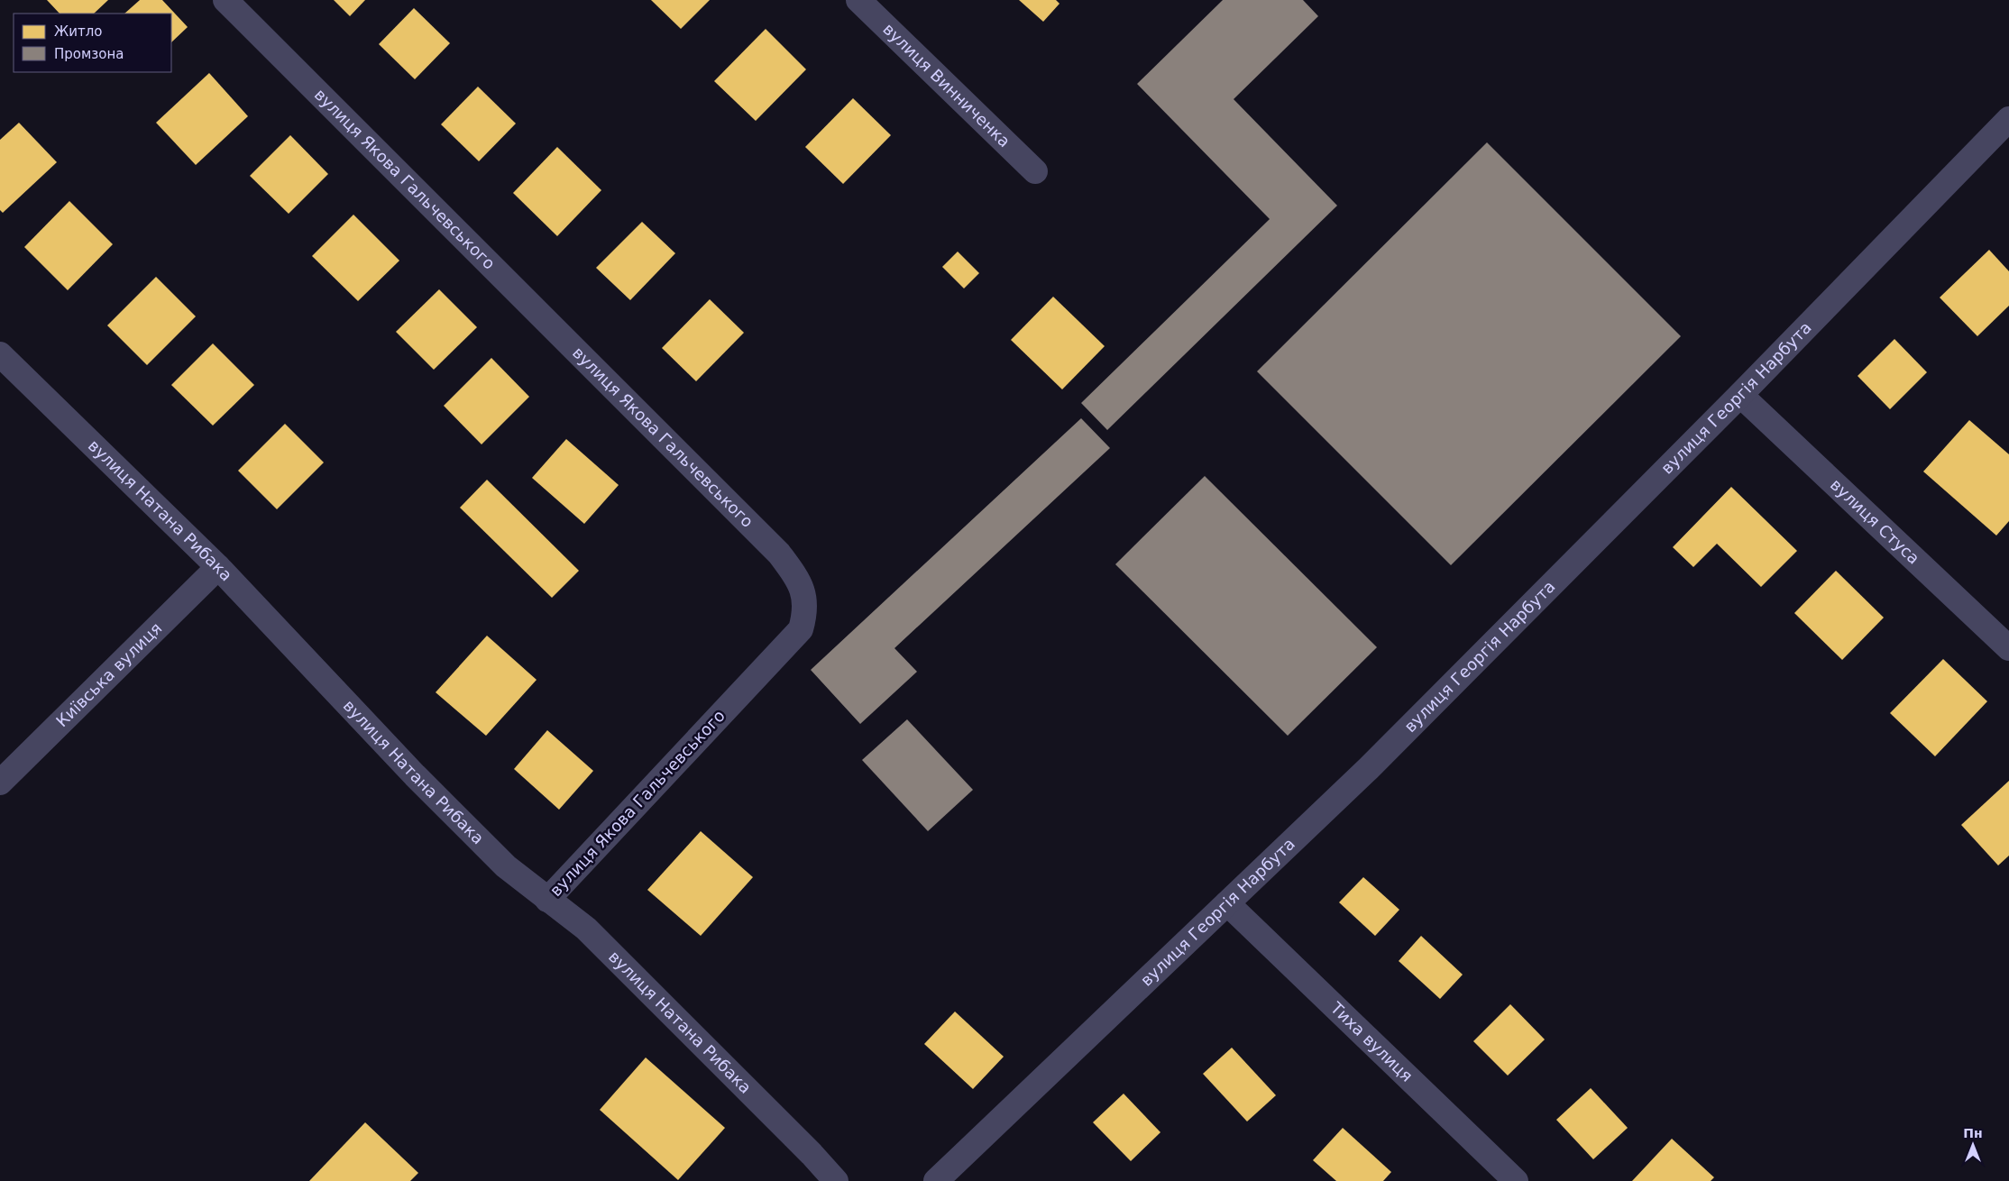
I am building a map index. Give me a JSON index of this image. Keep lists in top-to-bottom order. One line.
{"streets":{"street":["вулиця Винниченка","вулиця Якова Гальчевського","вулиця Георгія Нарбута","вулиця Натана Рибака","вулиця Стуса","Київська вулиця","Тиха вулиця"]},"crossings":[["вулиця Якова Гальчевського","вулиця Натана Рибака"],["вулиця Георгія Нарбута","вулиця Стуса"],["вулиця Георгія Нарбута","Тиха вулиця"],["вулиця Натана Рибака","Київська вулиця"]],"legend":["Житло","Промзона"],"north":"top"}
